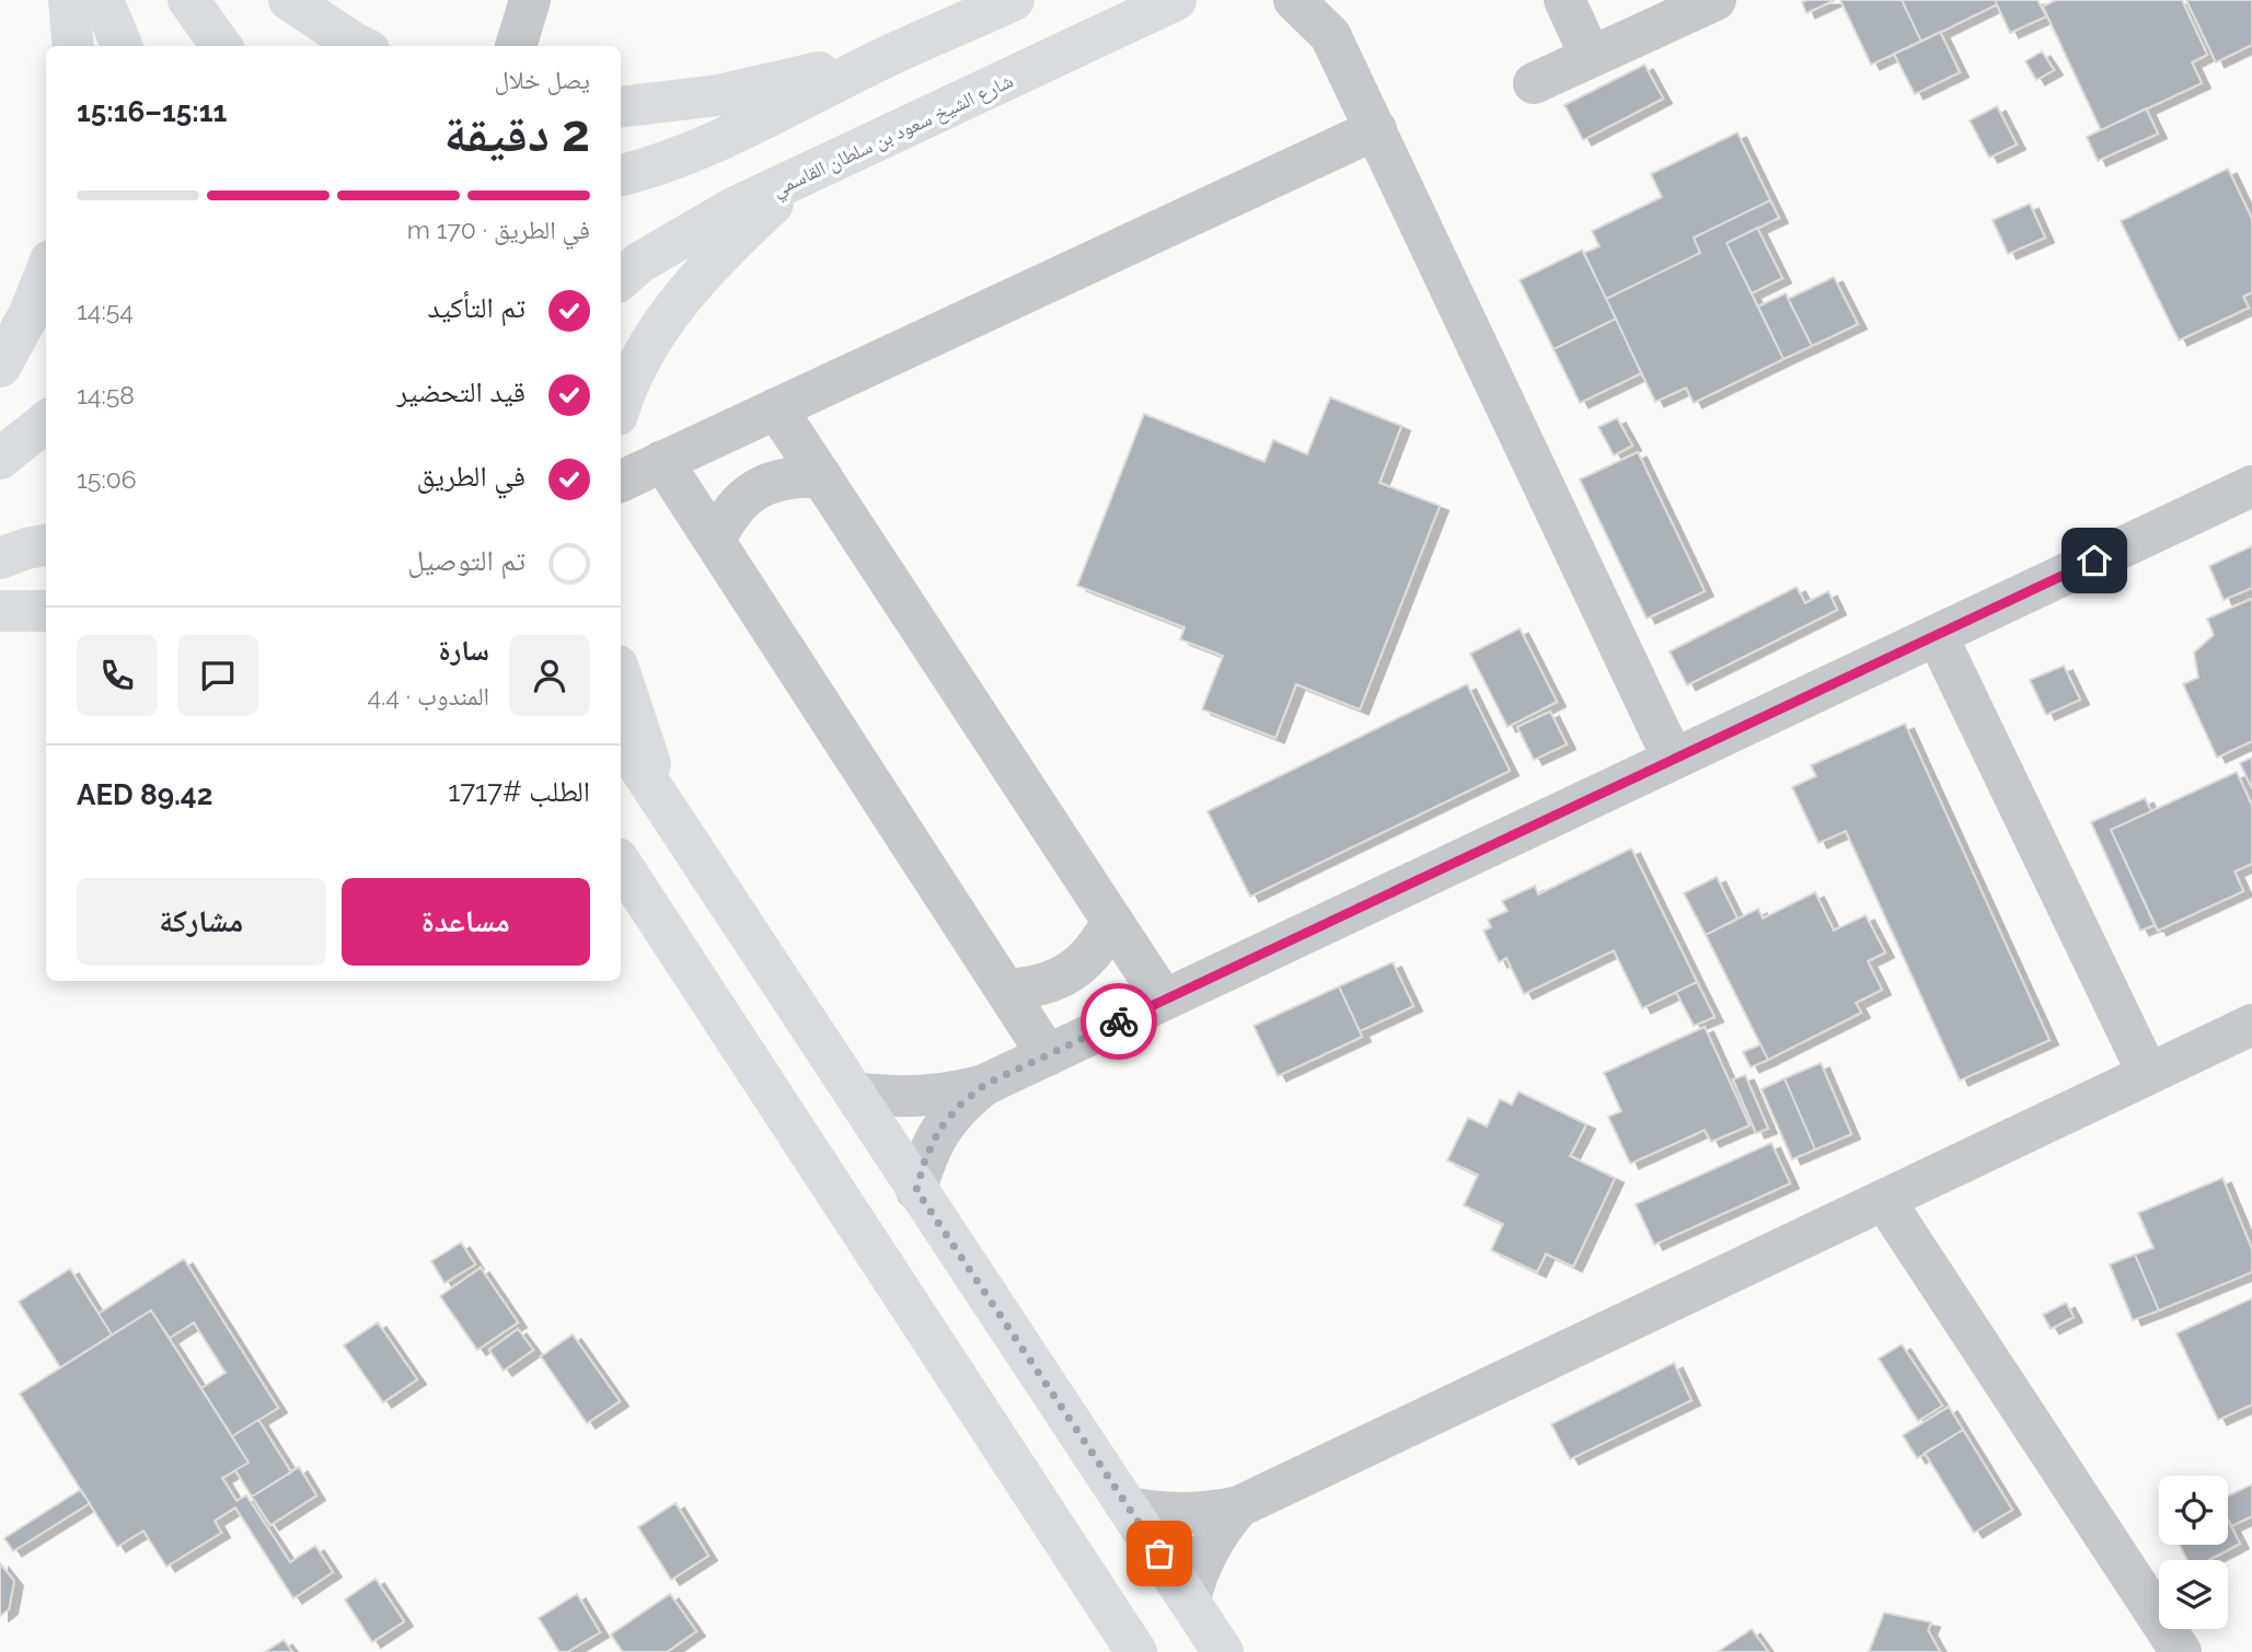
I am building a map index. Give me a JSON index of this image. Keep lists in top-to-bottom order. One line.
{"streets":{"main road":["شارع الشيخ سعود بن سلطان القاسمي"]},"page":{"heading":["2 دقيقة","يصل خلال","15:11–15:16"],"panel":["سارة","المندوب · 4.4","الطلب #1717","AED 89.42"],"bar":"في الطريق · 170 m","list":[["تم التأكيد","14:54"],["قيد التحضير","14:58"],["في الطريق","15:06"],"تم التوصيل"],"buttons":["مساعدة","مشاركة"]}}
